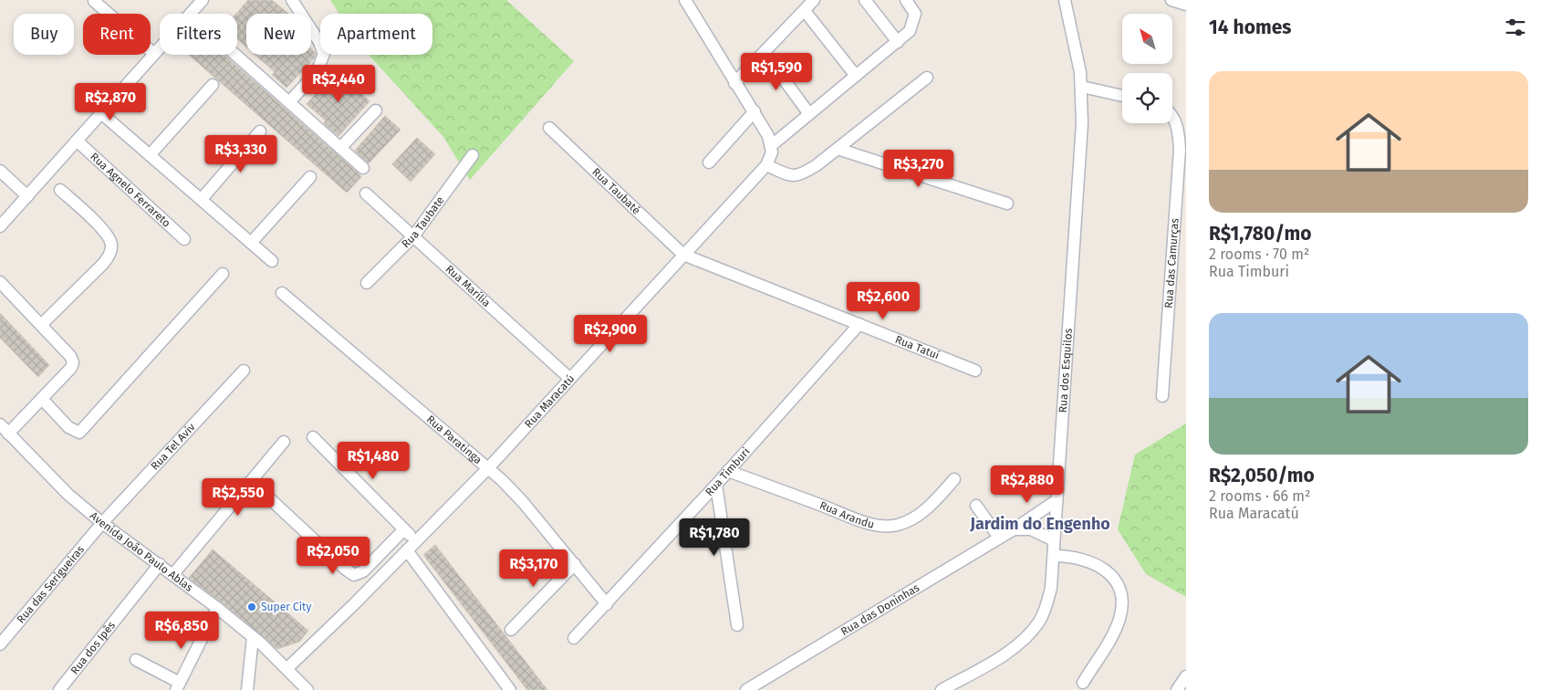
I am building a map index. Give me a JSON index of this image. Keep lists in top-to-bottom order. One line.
{"streets":{"street":["Rua Agnelo Ferrareto","Rua Taubaté","Rua Taubate","Rua das Camurças","Rua Marília","Rua Tatuí","Rua dos Esquilos","Rua Maracatú","Rua Paratinga","Rua Tel Aviv","Rua Timburi","Rua Arandu","Avenida João Paulo Ablas","Rua das Serigueiras","Rua das Doninhas","Rua dos Ipês"]},"crossings":[["Rua Taubaté","Rua Tatuí"],["Rua Taubaté","Rua Maracatú"],["Rua Taubate","Rua Marília"],["Rua Marília","Rua Maracatú"],["Rua Tatuí","Rua Maracatú"],["Rua Tatuí","Rua Timburi"],["Rua dos Esquilos","Rua das Doninhas"],["Rua Maracatú","Rua Paratinga"],["Rua Maracatú","Avenida João Paulo Ablas"],["Rua Paratinga","Rua Timburi"],["Rua Tel Aviv","Avenida João Paulo Ablas"],["Rua Tel Aviv","Rua das Serigueiras"],["Rua Timburi","Rua Arandu"],["Avenida João Paulo Ablas","Rua das Serigueiras"],["Avenida João Paulo Ablas","Rua dos Ipês"]],"districts":["Jardim do Engenho"],"places":["Super City"],"north":"top left","page":{"heading":"14 homes","chip":["Buy","Rent","Filters","New","Apartment"],"price":["R$1,590","R$2,440","R$2,870","R$3,330","R$3,270","R$2,600","R$2,900","R$1,480","R$2,880","R$2,550","R$1,780","R$2,050","R$3,170","R$6,850"],"list":[{"name":"R$1,780/mo","note":"2 rooms · 70 m² · Rua Timburi"},{"name":"R$2,050/mo","note":"2 rooms · 66 m² · Rua Maracatú"}]}}
